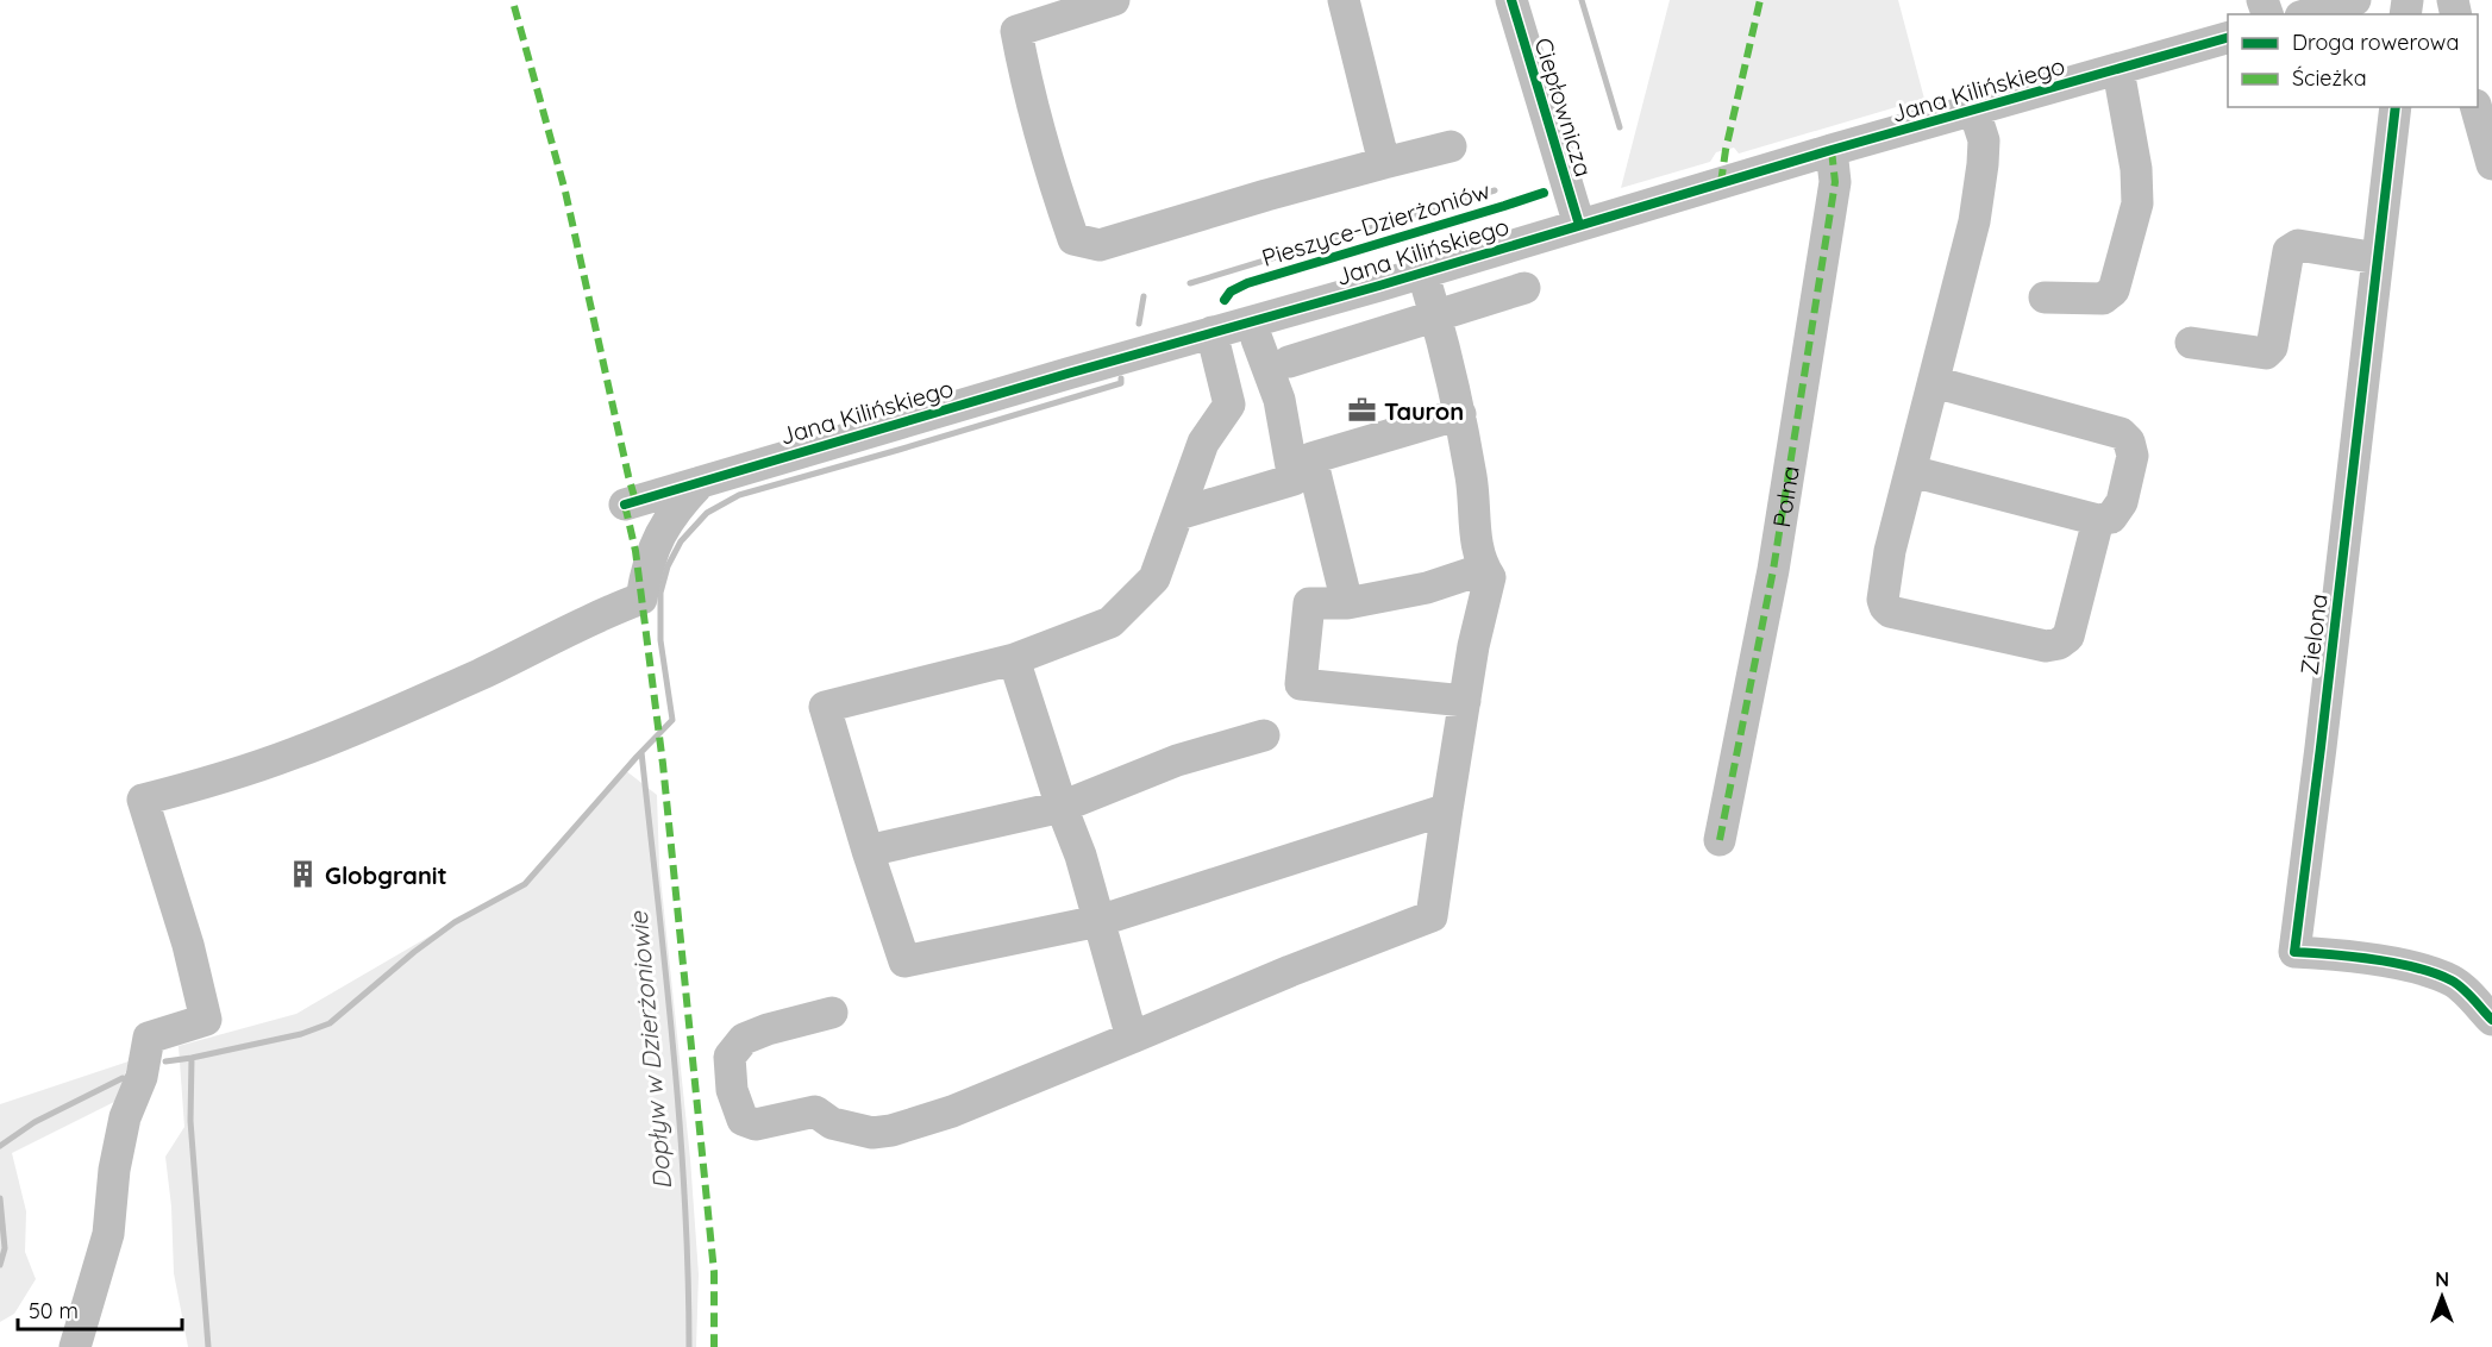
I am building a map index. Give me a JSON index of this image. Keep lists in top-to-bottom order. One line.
{"streets":{"street":["Jana Kilińskiego","Ciepłownicza","Polna","Zielona"],"cycle path":["Pieszyce-Dzierżoniów"]},"crossings":[["Jana Kilińskiego","Ciepłownicza"],["Jana Kilińskiego","Polna"]],"water":["Dopływ w Dzierżoniowie"],"places":{"office":["Tauron"],"building":["Globgranit"]},"legend":["Droga rowerowa","Ścieżka"],"scale_bar":"50 m","north":"top"}
